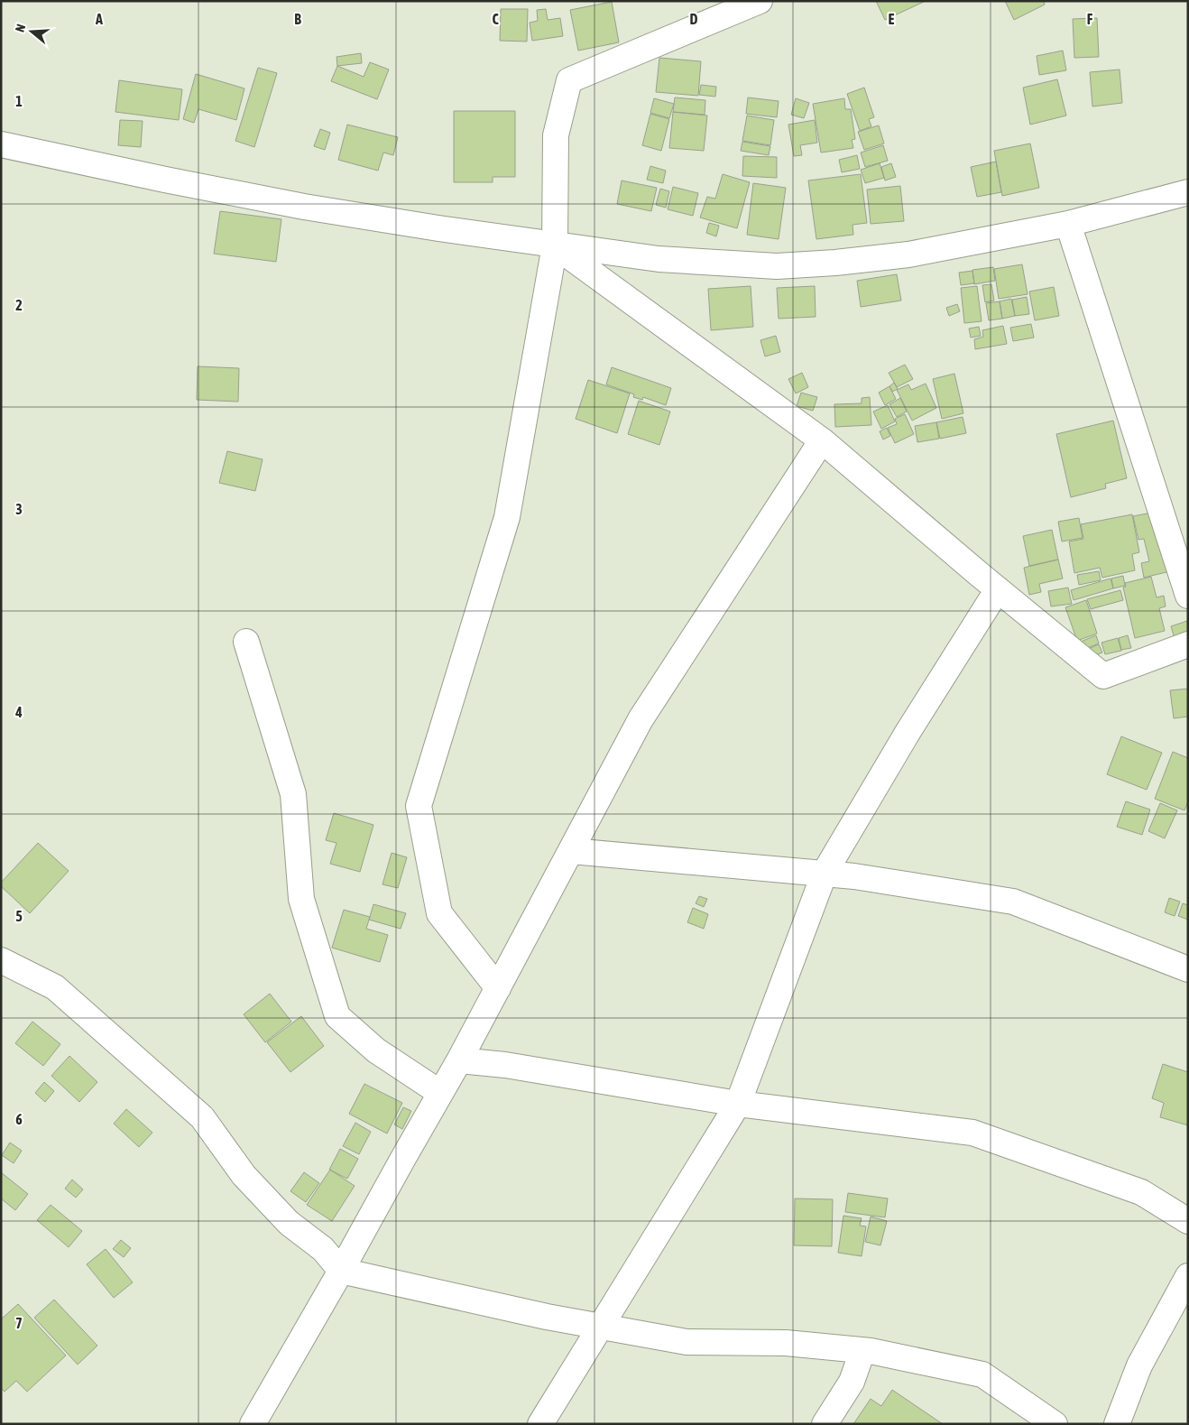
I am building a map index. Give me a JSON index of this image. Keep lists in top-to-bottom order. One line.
{"north":"left","grid":{"columns":["A","B","C","D","E","F"],"rows":["1","2","3","4","5","6","7"]}}
